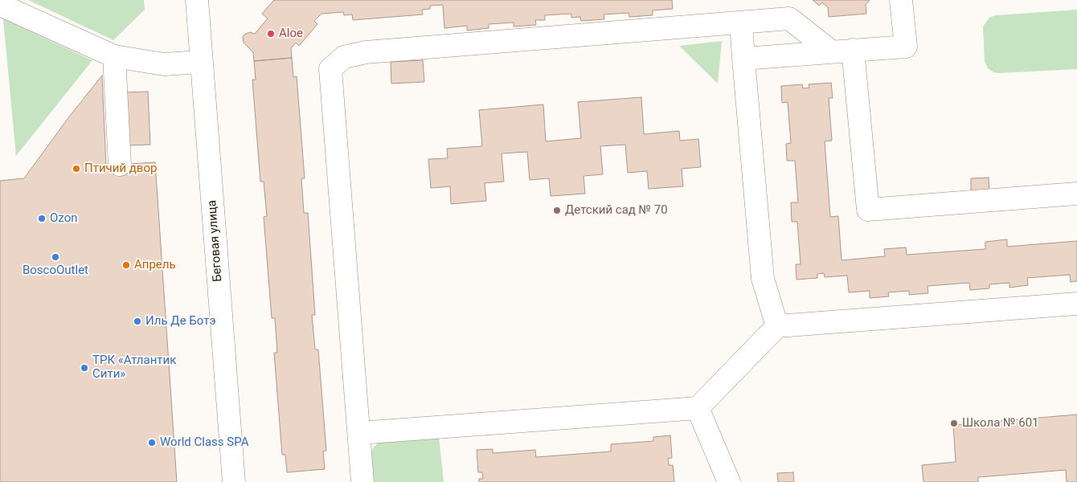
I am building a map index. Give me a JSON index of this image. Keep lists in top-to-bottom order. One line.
{"streets":{"street":["Беговая улица"]},"places":["Aloe","Птичий двор","Детский сад № 70","Ozon","BoscoOutlet","Апрель","Иль Де Ботэ","ТРК «Атлантик Сити»","Школа № 601","World Class SPA"]}
